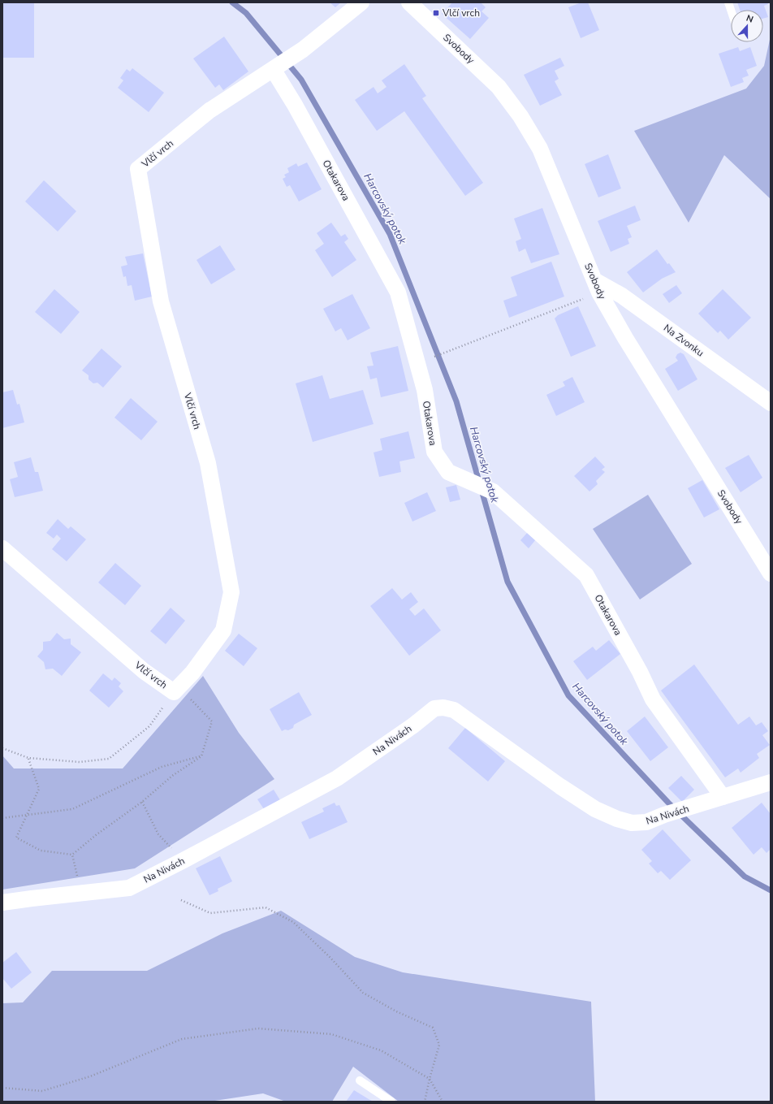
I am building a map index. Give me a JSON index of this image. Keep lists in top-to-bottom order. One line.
{"streets":{"street":["Svobody","Vlčí vrch","Otakarova","Na Zvonku","Na Nivách"]},"crossings":[["Svobody","Na Zvonku"],["Vlčí vrch","Otakarova"],["Otakarova","Na Nivách"]],"water":["Harcovský potok"],"places":{"transit":["Vlčí vrch"]},"north":"top"}
